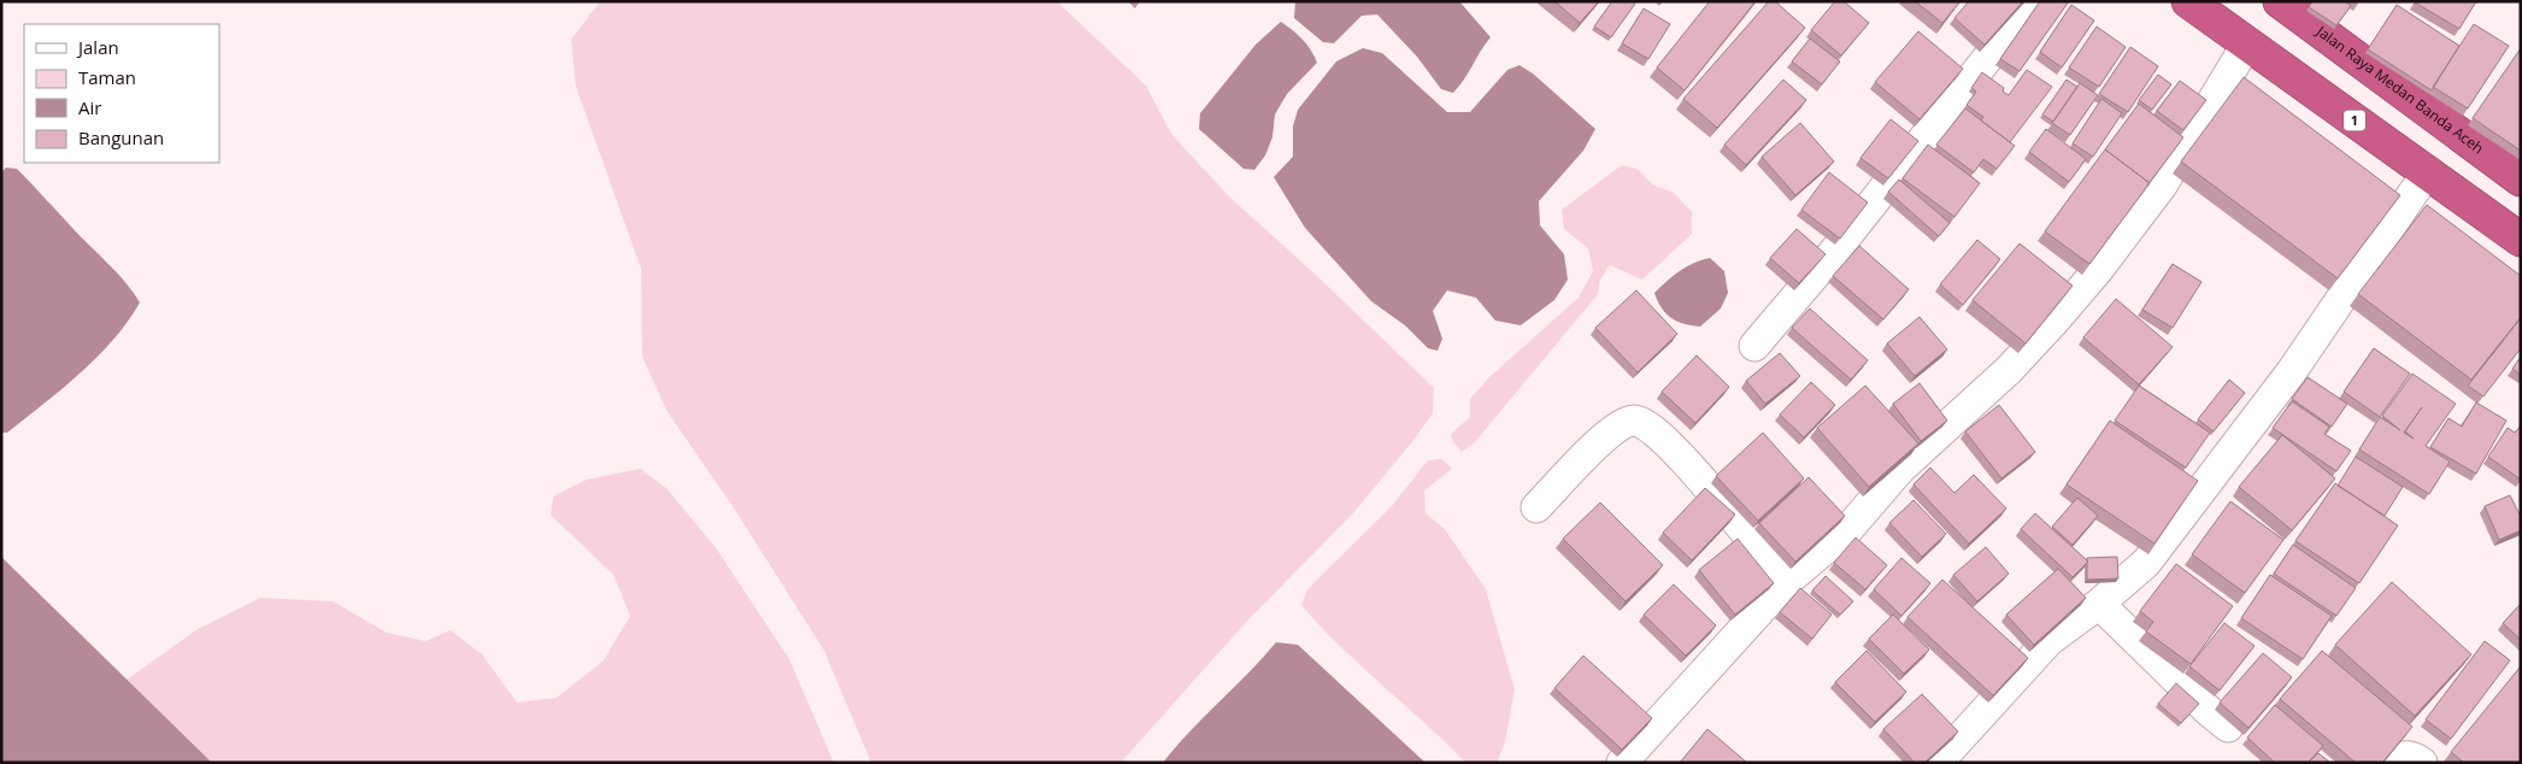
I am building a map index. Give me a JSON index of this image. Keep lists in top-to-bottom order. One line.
{"streets":{"highway":["Jalan Raya Medan Banda Aceh","1"]},"legend":["Jalan","Taman","Air","Bangunan"]}
